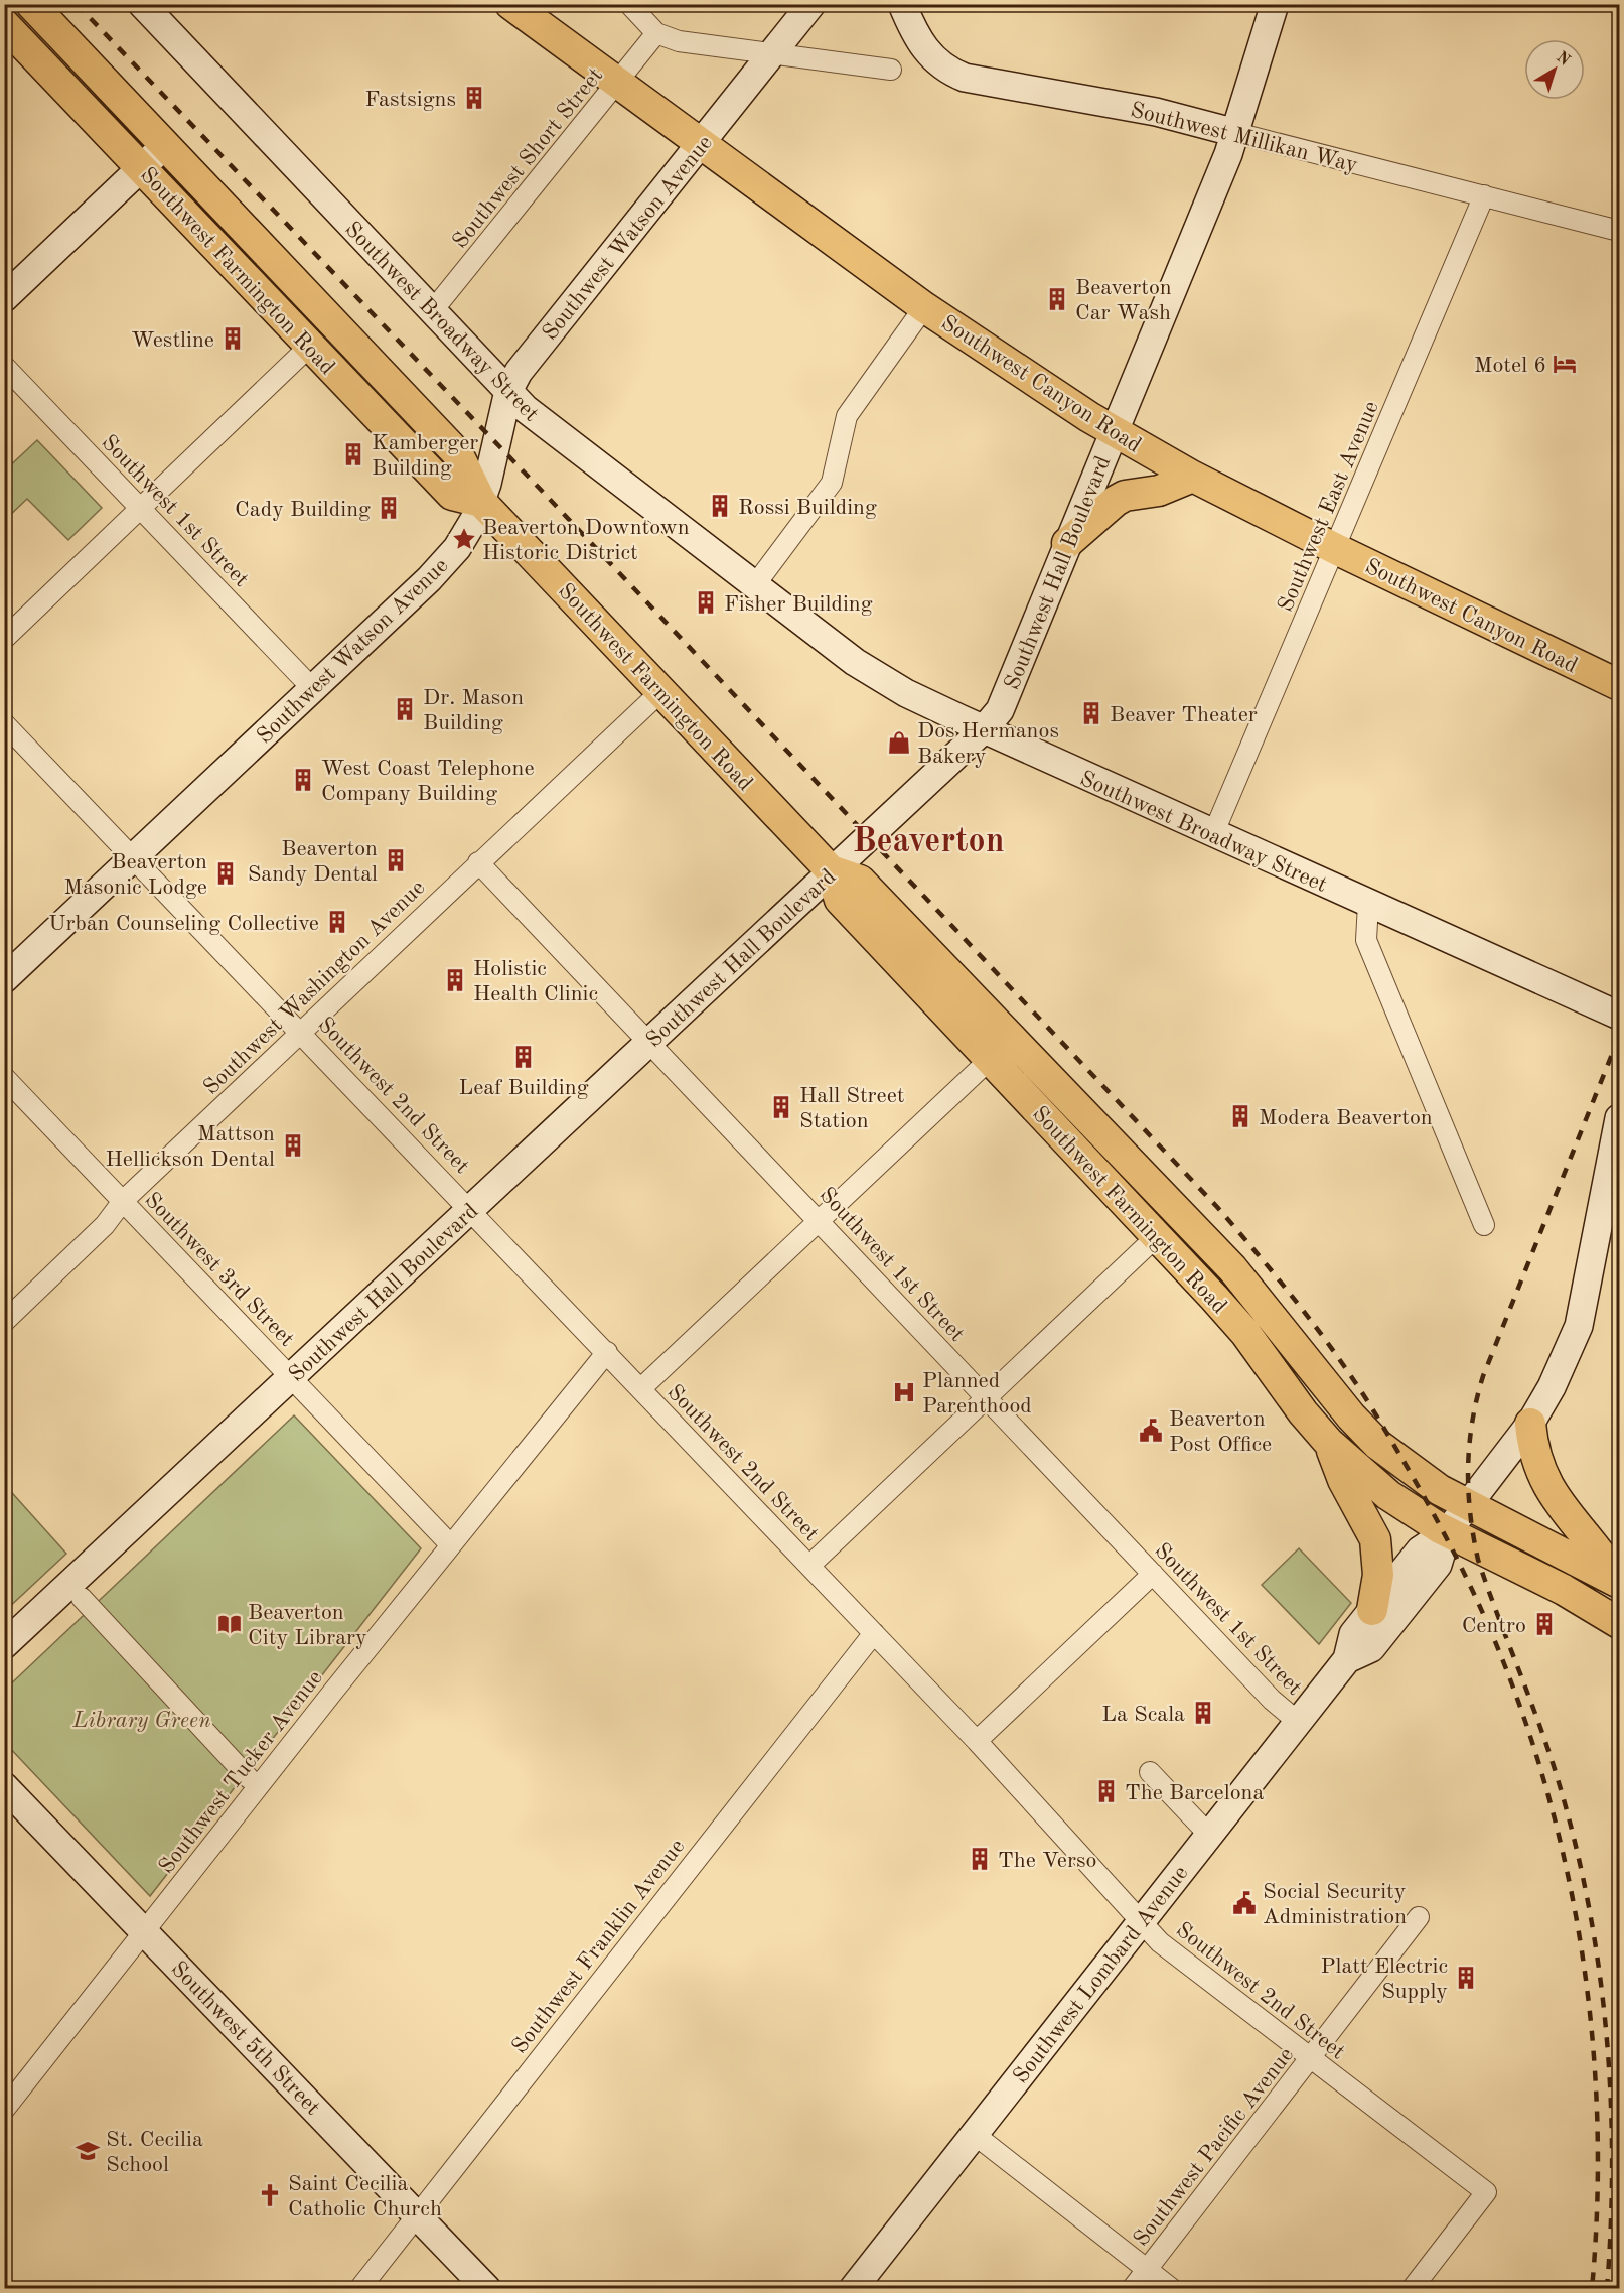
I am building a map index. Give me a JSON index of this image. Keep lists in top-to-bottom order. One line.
{"streets":{"main road":["Southwest Farmington Road","Southwest Canyon Road"],"street":["Southwest Millikan Way","Southwest Short Street","Southwest Watson Avenue","Southwest Broadway Street","Southwest East Avenue","Southwest 1st Street","Southwest Hall Boulevard","Southwest Washington Avenue","Southwest 2nd Street","Southwest 3rd Street","Southwest Tucker Avenue","Southwest Franklin Avenue","Southwest Lombard Avenue","Southwest 5th Street","Southwest Pacific Avenue"]},"crossings":[["Southwest Millikan Way","Southwest East Avenue"],["Southwest Millikan Way","Southwest Hall Boulevard"],["Southwest Short Street","Southwest Broadway Street"],["Southwest Short Street","Southwest Canyon Road"],["Southwest Watson Avenue","Southwest Farmington Road"],["Southwest Watson Avenue","Southwest Broadway Street"],["Southwest Watson Avenue","Southwest Canyon Road"],["Southwest Watson Avenue","Southwest 1st Street"],["Southwest Watson Avenue","Southwest 2nd Street"],["Southwest Farmington Road","Southwest Hall Boulevard"],["Southwest Farmington Road","Southwest Washington Avenue"],["Southwest Farmington Road","Southwest Lombard Avenue"],["Southwest Broadway Street","Southwest East Avenue"],["Southwest Broadway Street","Southwest Hall Boulevard"],["Southwest Canyon Road","Southwest East Avenue"],["Southwest Canyon Road","Southwest Hall Boulevard"],["Southwest 1st Street","Southwest Hall Boulevard"],["Southwest 1st Street","Southwest Washington Avenue"],["Southwest 1st Street","Southwest Lombard Avenue"],["Southwest Hall Boulevard","Southwest 2nd Street"],["Southwest Hall Boulevard","Southwest 3rd Street"],["Southwest Washington Avenue","Southwest 2nd Street"],["Southwest Washington Avenue","Southwest 3rd Street"],["Southwest 2nd Street","Southwest Tucker Avenue"],["Southwest 2nd Street","Southwest Franklin Avenue"],["Southwest 2nd Street","Southwest Lombard Avenue"],["Southwest 2nd Street","Southwest Pacific Avenue"],["Southwest 3rd Street","Southwest Tucker Avenue"],["Southwest Tucker Avenue","Southwest 5th Street"],["Southwest Franklin Avenue","Southwest 5th Street"]],"districts":["Beaverton"],"parks":["Library Green"],"places":{"building":["Fastsigns","Beaverton Car Wash","Westline","Kamberger Building","Rossi Building","Cady Building","Fisher Building","Dr. Mason Building","Beaver Theater","West Coast Telephone Company Building","Beaverton Sandy Dental","Beaverton Masonic Lodge","Urban Counseling Collective","Holistic Health Clinic","Leaf Building","Hall Street Station","Modera Beaverton","Mattson Hellickson Dental","Centro","La Scala","The Barcelona","The Verso","Platt Electric Supply"],"hotel":["Motel 6"],"place":["Beaverton Downtown Historic District"],"shop":["Dos Hermanos Bakery"],"hospital":["Planned Parenthood"],"public building":["Beaverton Post Office","Social Security Administration"],"library":["Beaverton City Library"],"school or university":["St. Cecilia School"],"church":["Saint Cecilia Catholic Church"]},"north":"top right"}
